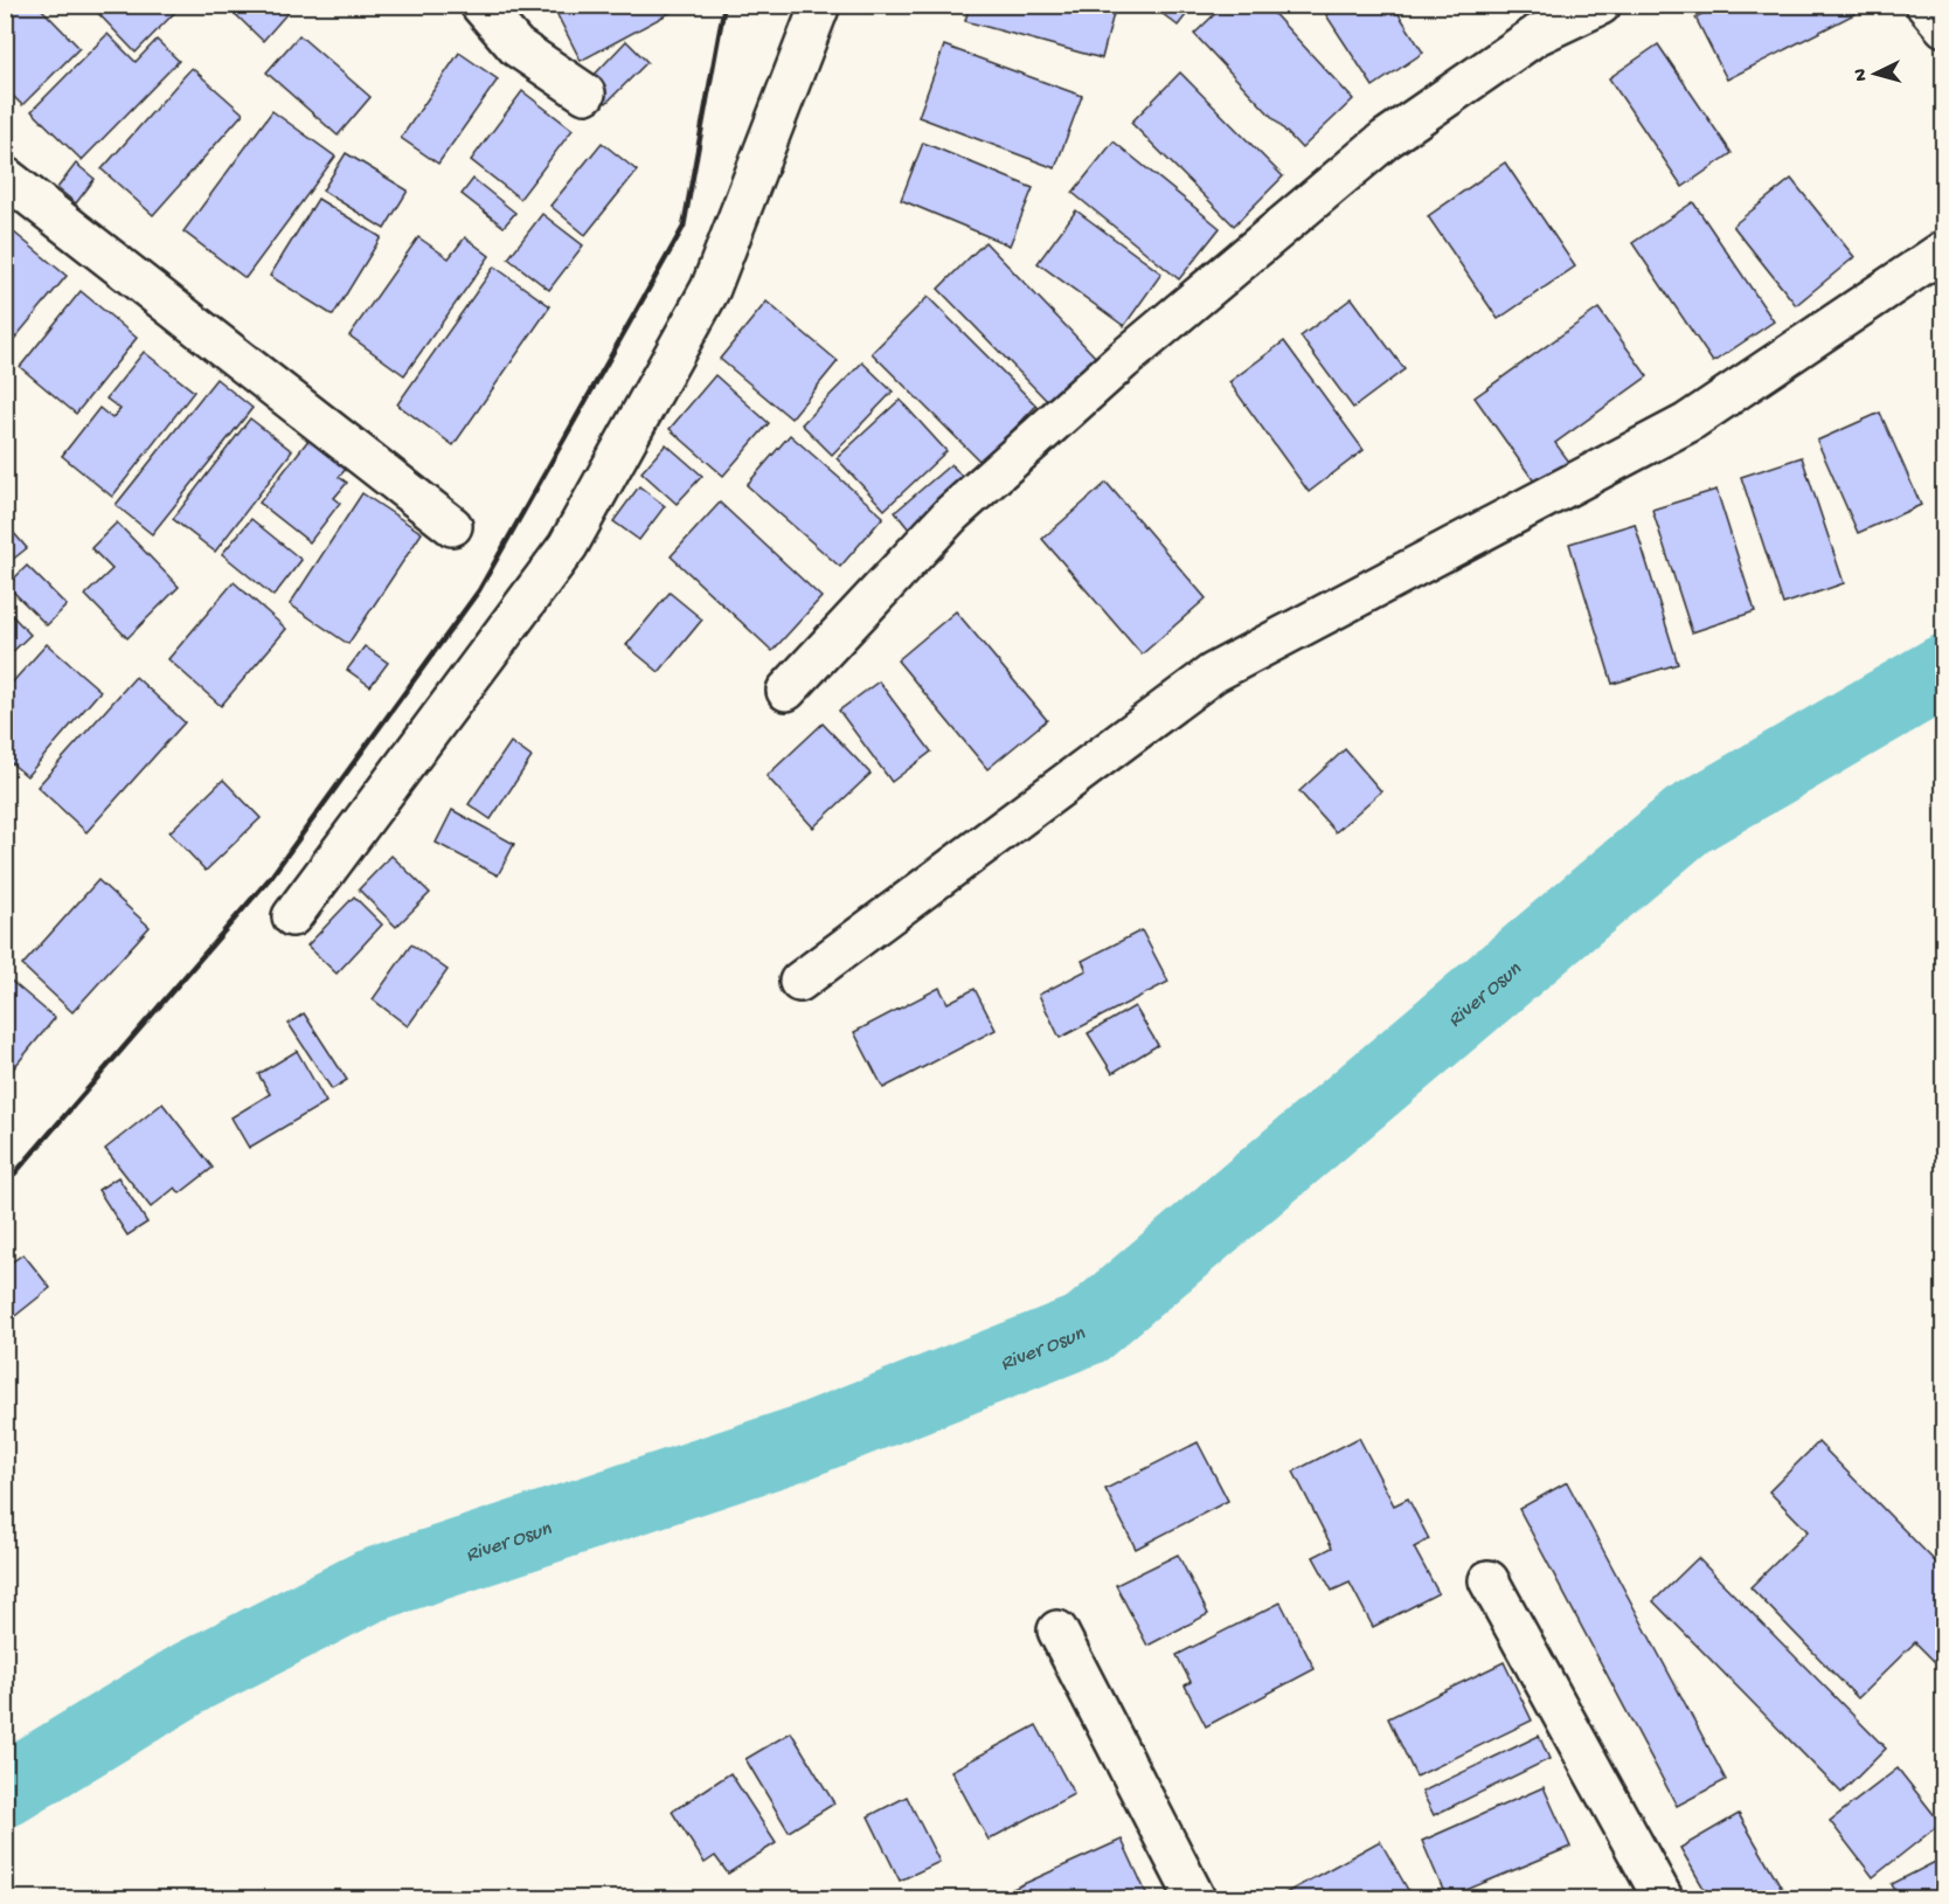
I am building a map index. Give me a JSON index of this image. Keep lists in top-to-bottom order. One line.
{"water":["River Osun"],"north":"left"}
